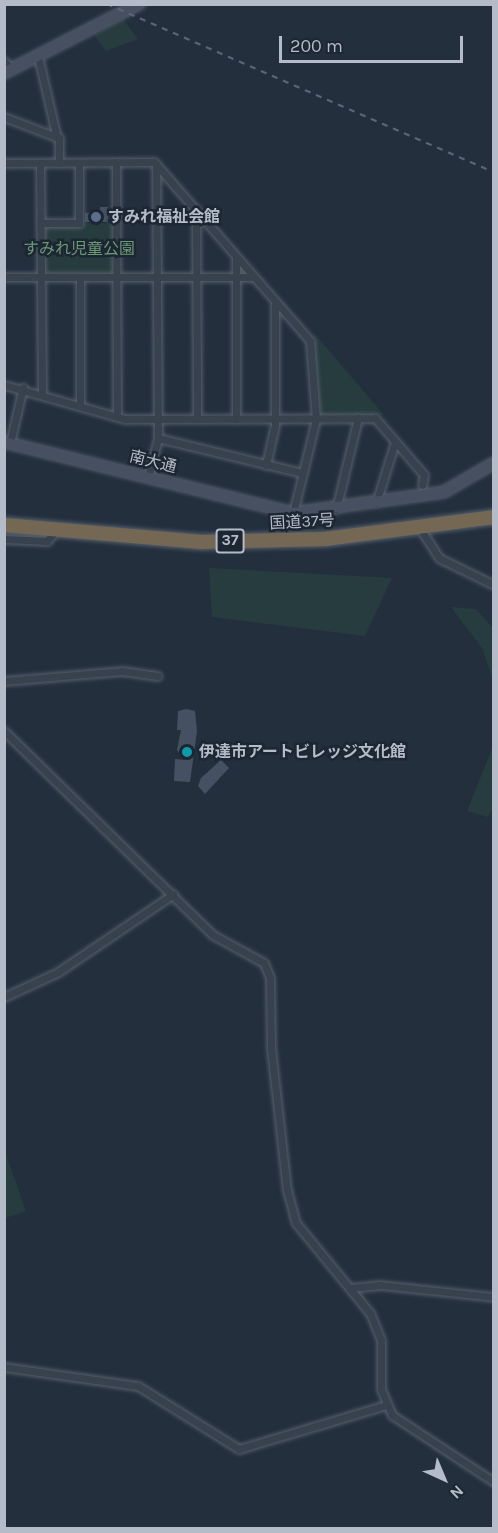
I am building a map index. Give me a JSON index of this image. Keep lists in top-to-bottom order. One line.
{"streets":{"highway":["国道37号","37"],"street":["南大通"]},"parks":["すみれ児童公園"],"places":["すみれ福祉会館","伊達市アートビレッジ文化館"],"scale_bar":"200 m","north":"bottom right"}
